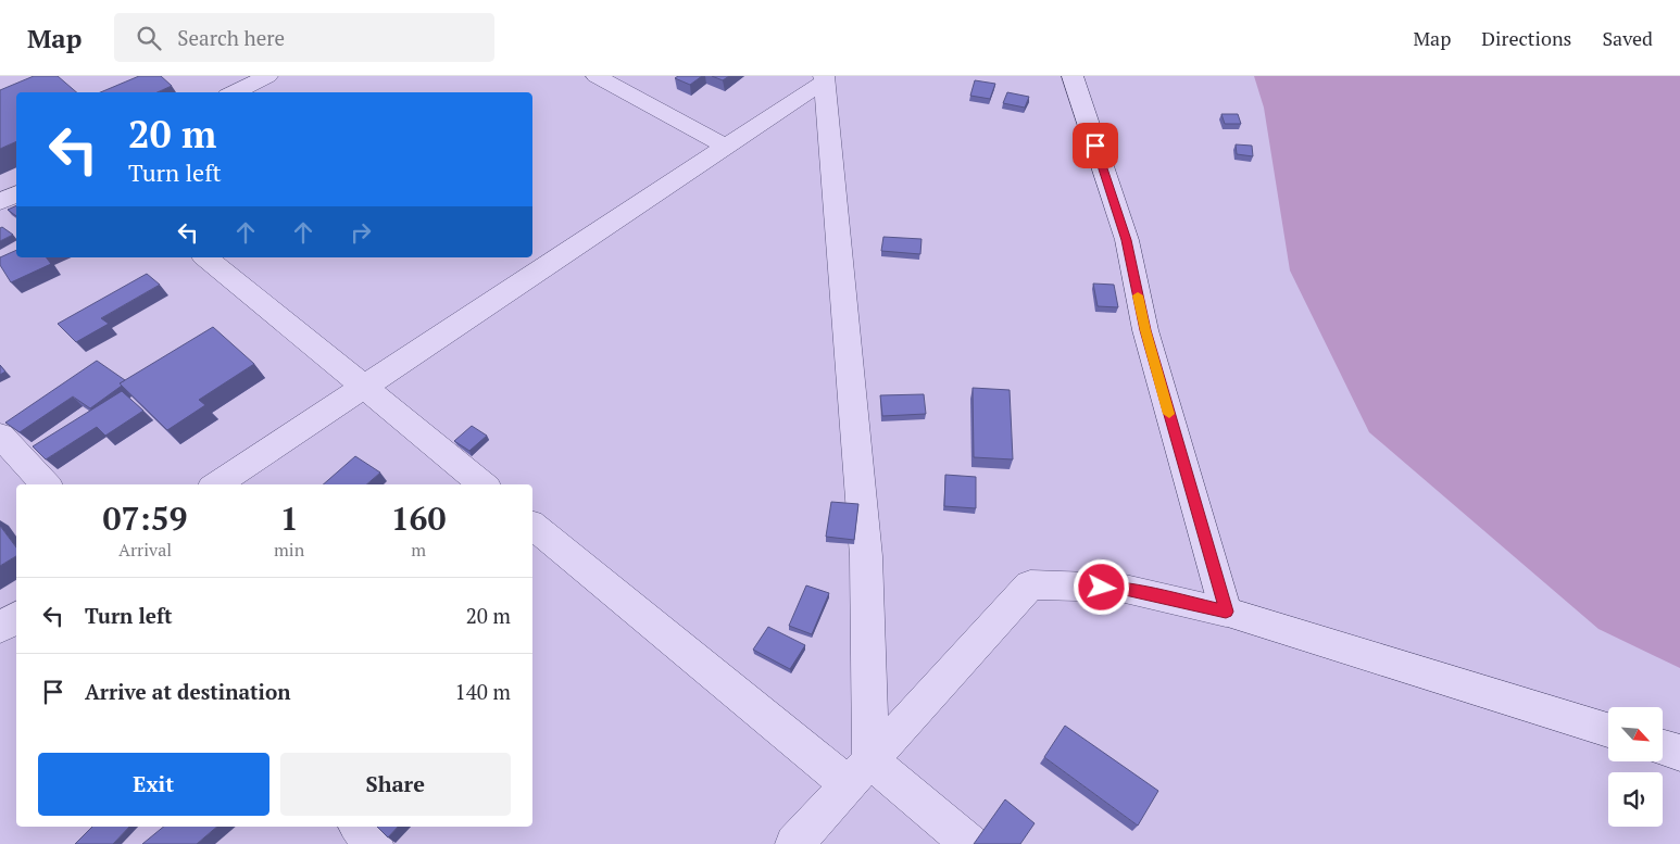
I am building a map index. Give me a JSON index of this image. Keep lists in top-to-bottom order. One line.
{"north":"bottom right","page":{"header":"Map","search":"Search here","nav":["Map","Directions","Saved"],"turn":["20 m","Turn left"],"eta":["07:59","Arrival","1","min","160","m"],"list":[{"name":"Turn left","value":"20 m"},{"name":"Arrive at destination","value":"140 m"}],"buttons":["Exit","Share"]}}
